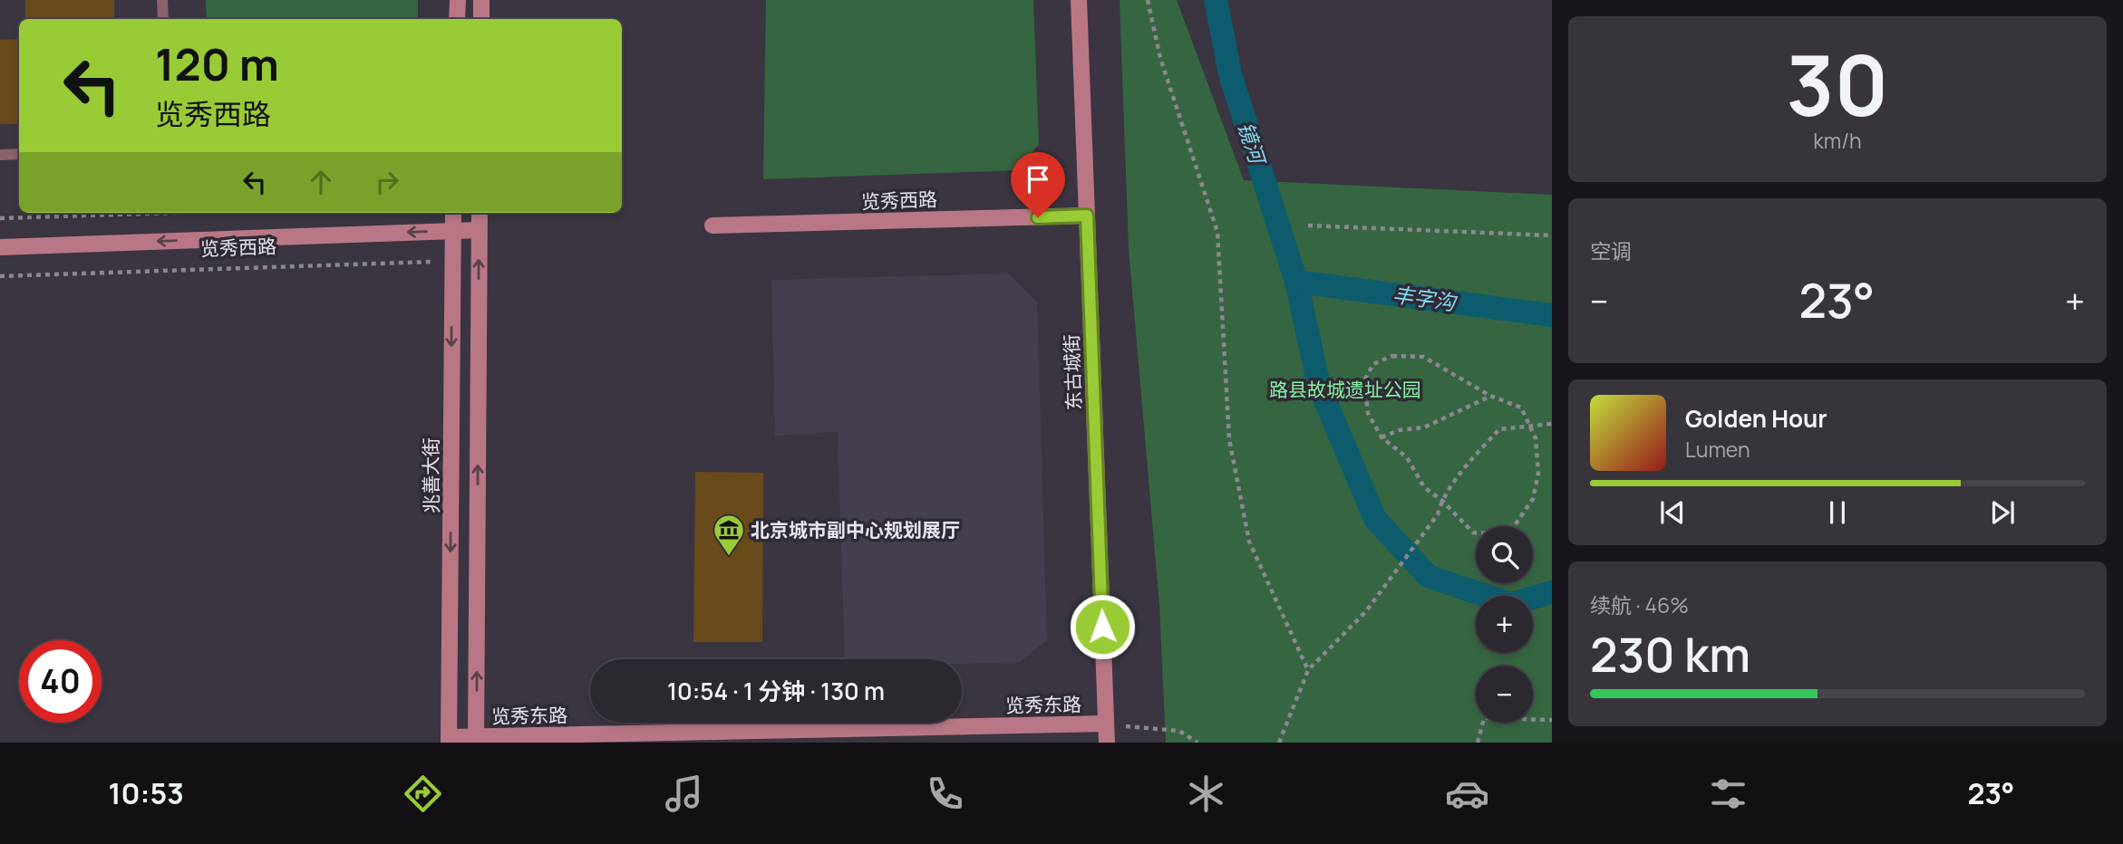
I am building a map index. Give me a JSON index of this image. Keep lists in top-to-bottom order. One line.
{"streets":{"street":["览秀西路","东古城街","兆善大街","览秀东路"]},"crossings":[["览秀西路","东古城街"],["览秀西路","兆善大街"],["东古城街","览秀东路"],["兆善大街","览秀东路"]],"water":["镜河","丰字沟"],"parks":["路县故城遗址公园"],"places":{"museum":["北京城市副中心规划展厅"]},"page":{"tile":[["30","km/h"],"空调",["续航 · 46%","230 km"]],"turn":["120 m","览秀西路"],"heat":["−","23°","+"],"song":["Golden Hour","Lumen"],"map_buttons":["+","−"],"limit":"40","trip":"10:54 · 1 分钟 · 130 m","tabs":["10:53","23°"]}}
